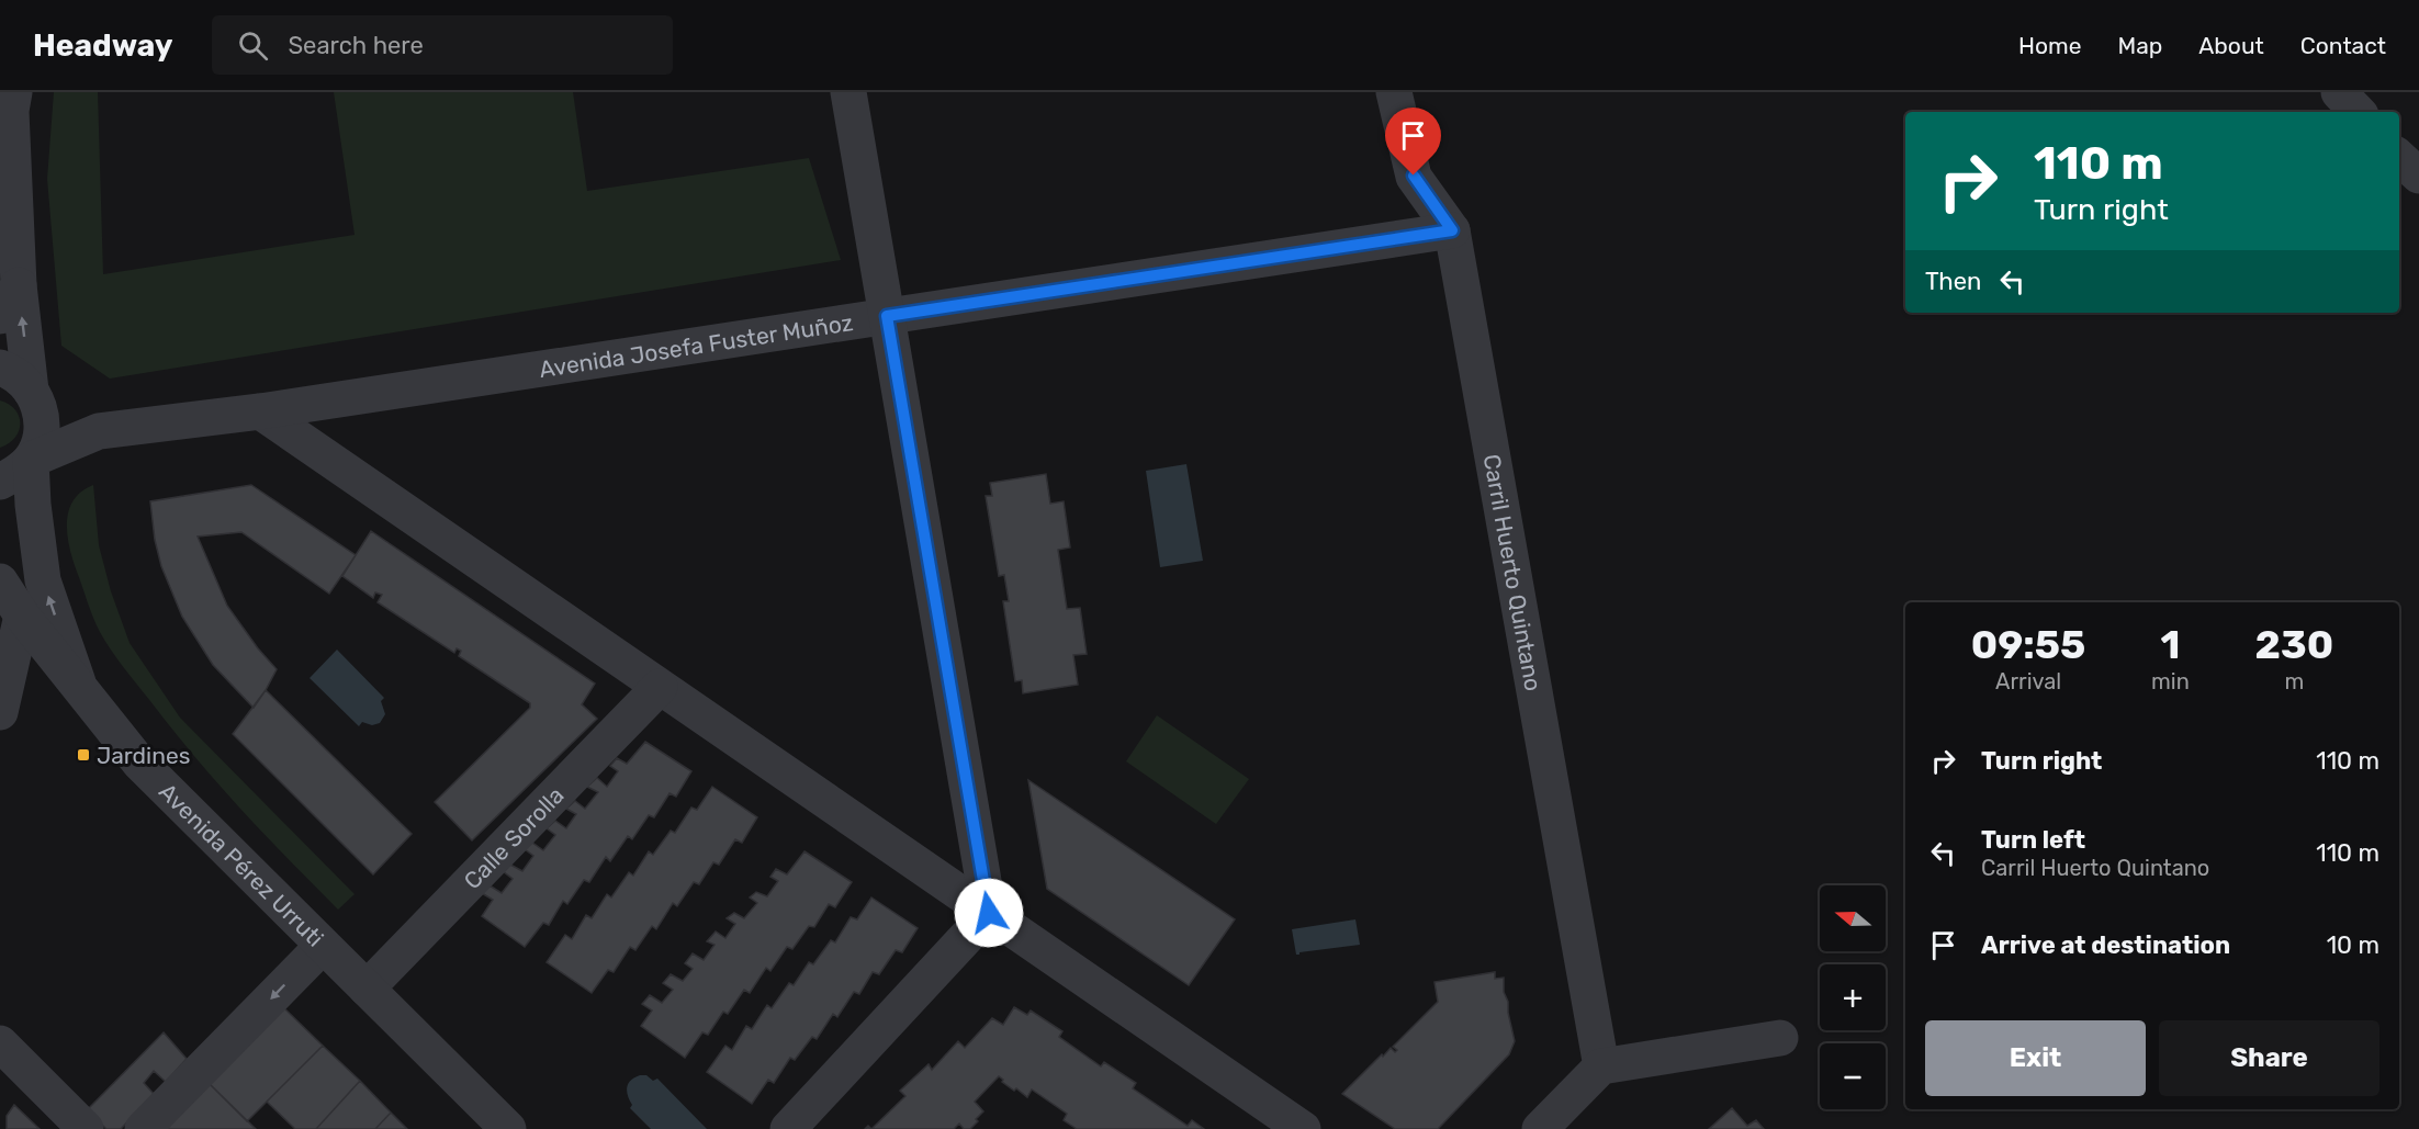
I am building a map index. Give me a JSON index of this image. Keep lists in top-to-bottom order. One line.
{"streets":{"street":["Avenida Josefa Fuster Muñoz","Carril Huerto Quintano","Calle Sorolla","Avenida Pérez Urruti"]},"crossings":[["Avenida Josefa Fuster Muñoz","Carril Huerto Quintano"],["Calle Sorolla","Avenida Pérez Urruti"]],"places":{"transit":["Jardines"]},"north":"left","page":{"header":"Headway","search":"Search here","nav":["Home","Map","About","Contact"],"turn":["110 m","Turn right"],"then":"Then","eta":["09:55","Arrival","1","min","230","m"],"list":[{"name":"Turn right","value":"110 m"},{"name":"Turn left","note":"Carril Huerto Quintano","value":"110 m"},{"name":"Arrive at destination","value":"10 m"}],"map_buttons":["+","−"],"buttons":["Exit","Share"]}}
